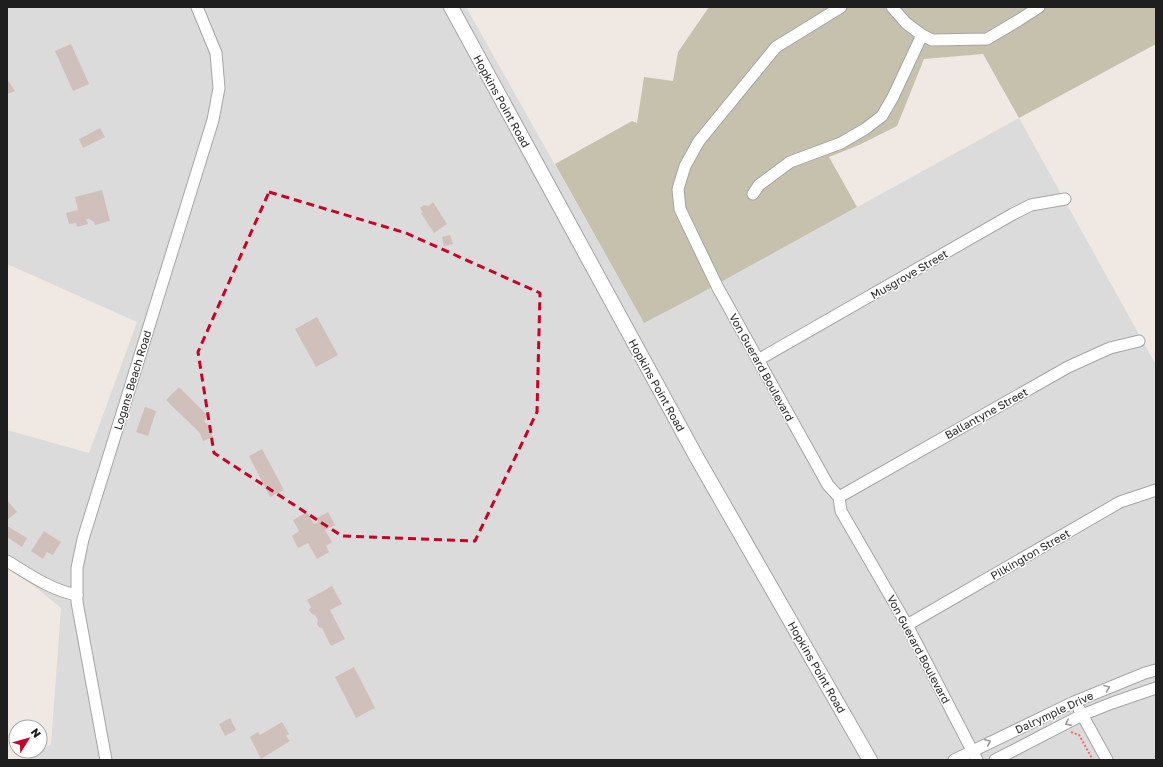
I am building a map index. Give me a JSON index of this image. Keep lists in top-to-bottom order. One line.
{"streets":{"street":["Hopkins Point Road","Musgrove Street","Von Guerard Boulevard","Logans Beach Road","Ballantyne Street","Pilkington Street","Dalrymple Drive"]},"crossings":[["Musgrove Street","Von Guerard Boulevard"],["Von Guerard Boulevard","Ballantyne Street"],["Von Guerard Boulevard","Pilkington Street"],["Von Guerard Boulevard","Dalrymple Drive"]],"north":"top right"}
